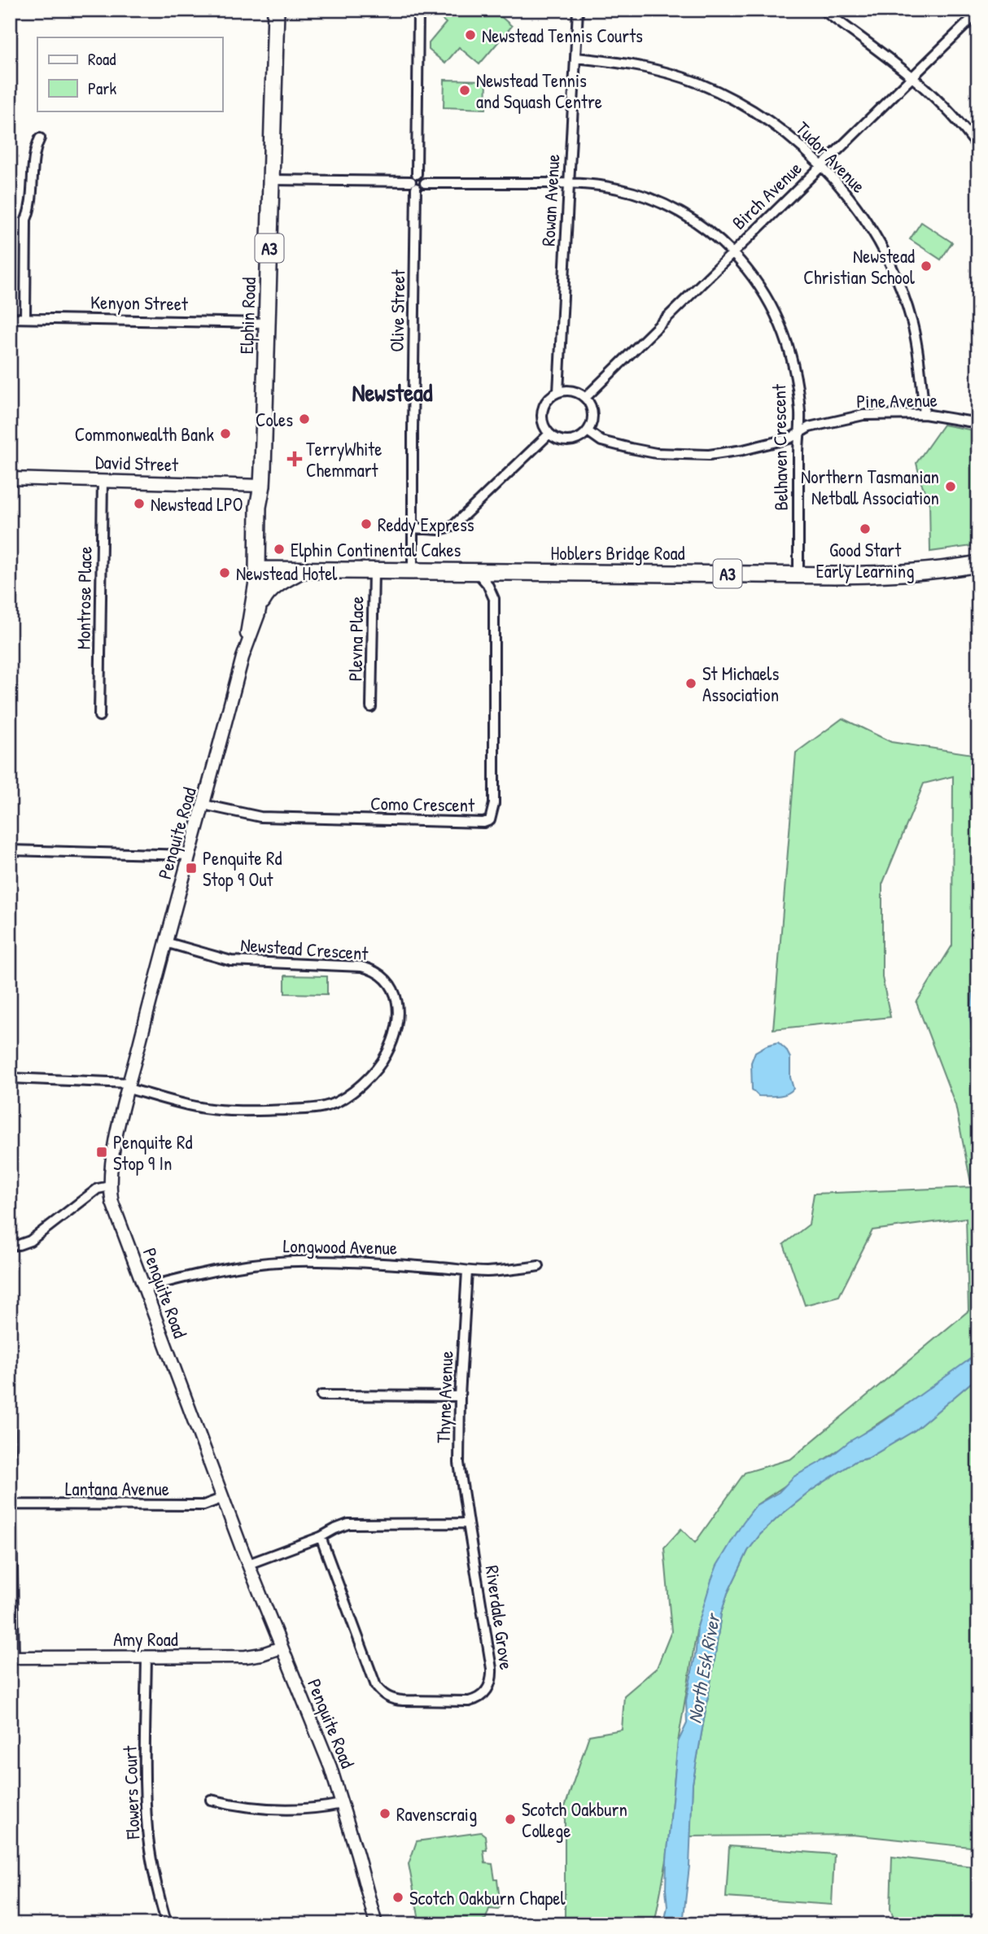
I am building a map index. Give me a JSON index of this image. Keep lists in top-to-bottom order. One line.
{"streets":{"highway":["A3","Elphin Road","Hoblers Bridge Road"],"street":["Tudor Avenue","Birch Avenue","Rowan Avenue","Kenyon Street","Olive Street","Pine Avenue","Belhaven Crescent","David Street","Montrose Place","Plevna Place","Como Crescent","Penquite Road","Newstead Crescent","Longwood Avenue","Thyne Avenue","Lantana Avenue","Riverdale Grove","Amy Road","Flowers Court"]},"crossings":[["Tudor Avenue","Birch Avenue"],["Tudor Avenue","Rowan Avenue"],["Tudor Avenue","Pine Avenue"],["Birch Avenue","Rowan Avenue"],["Birch Avenue","Pine Avenue"],["Birch Avenue","Belhaven Crescent"],["Rowan Avenue","Pine Avenue"],["Rowan Avenue","Belhaven Crescent"],["Kenyon Street","Elphin Road"],["Olive Street","Belhaven Crescent"],["Olive Street","Hoblers Bridge Road"],["Elphin Road","David Street"],["Elphin Road","Hoblers Bridge Road"],["Elphin Road","Penquite Road"],["Pine Avenue","Belhaven Crescent"],["Belhaven Crescent","Hoblers Bridge Road"],["David Street","Montrose Place"],["Hoblers Bridge Road","Plevna Place"],["Hoblers Bridge Road","Como Crescent"],["Hoblers Bridge Road","Penquite Road"],["Como Crescent","Penquite Road"],["Penquite Road","Newstead Crescent"],["Penquite Road","Longwood Avenue"],["Penquite Road","Lantana Avenue"],["Penquite Road","Amy Road"],["Longwood Avenue","Thyne Avenue"],["Thyne Avenue","Riverdale Grove"],["Amy Road","Flowers Court"]],"districts":["Newstead"],"water":["North Esk River"],"places":{"other":["Newstead Tennis Courts","Newstead Tennis and Squash Centre","Newstead Christian School","Coles","Commonwealth Bank","Northern Tasmanian Netball Association","Newstead LPO","Reddy Express","Good Start Early Learning","Elphin Continental Cakes","Newstead Hotel","St Michaels Association","Ravenscraig","Scotch Oakburn College","Scotch Oakburn Chapel"],"health":["TerryWhite Chemmart"],"transit":["Penquite Rd Stop 9 Out","Penquite Rd Stop 9 In"]},"legend":["Road","Park"]}
